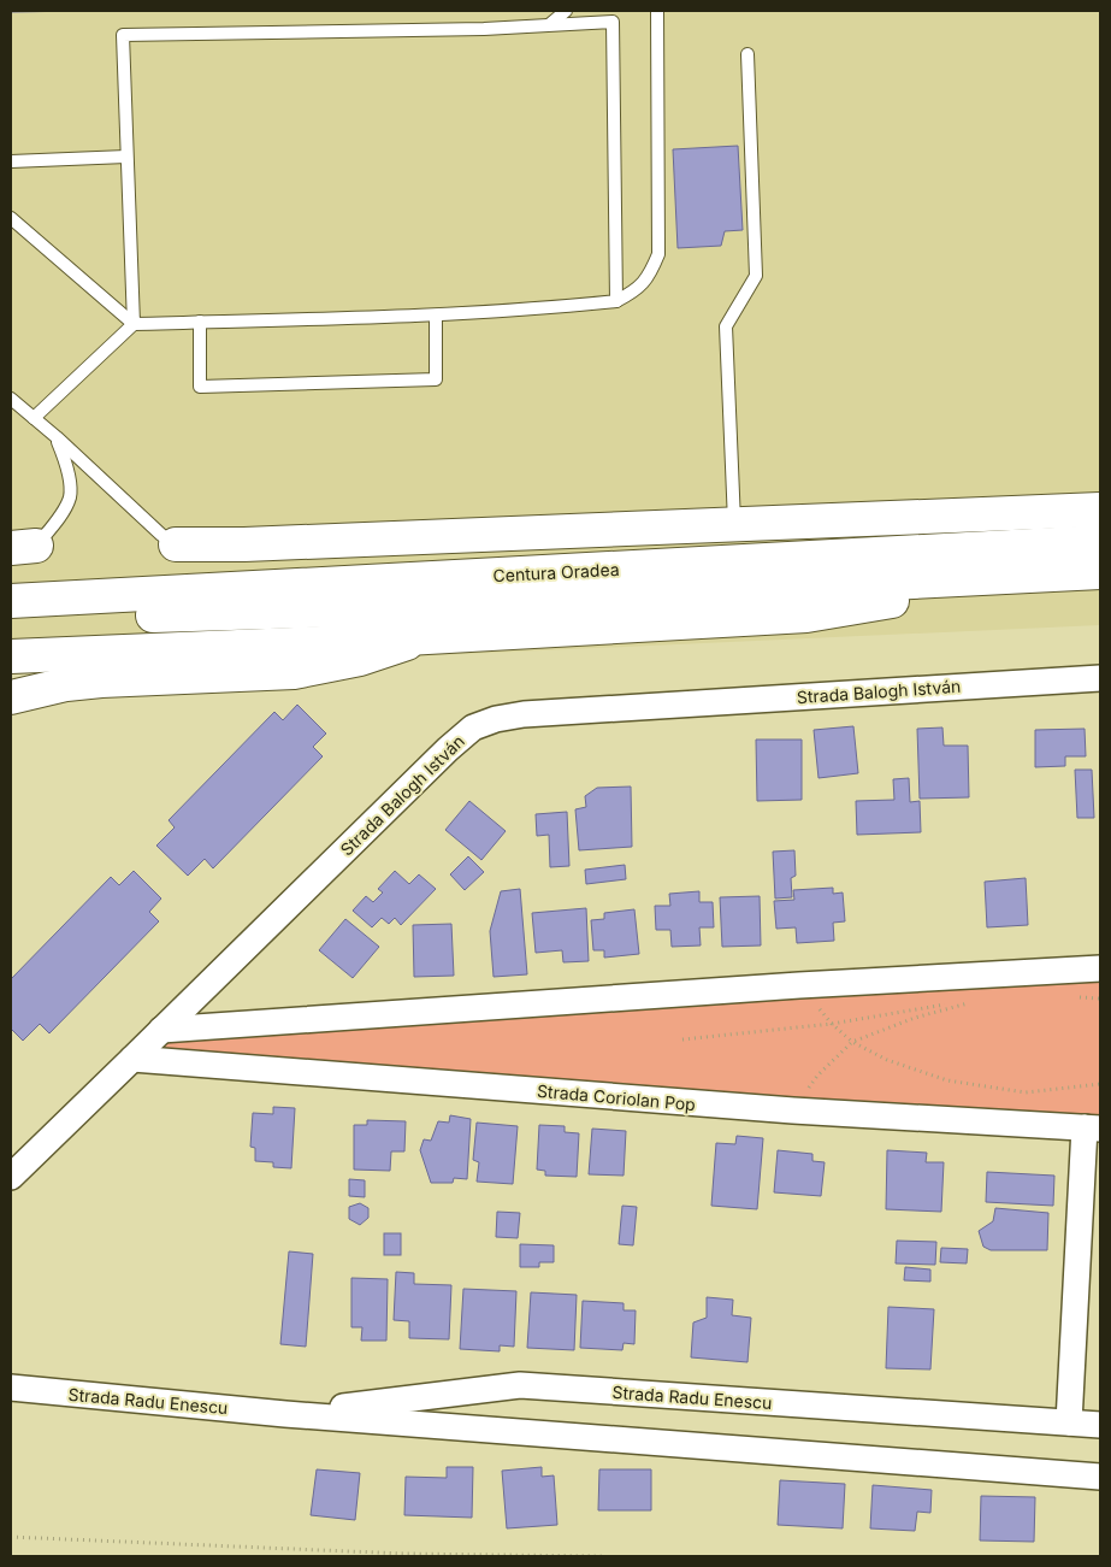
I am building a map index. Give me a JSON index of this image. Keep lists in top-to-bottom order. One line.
{"streets":{"main road":["Centura Oradea"],"street":["Strada Balogh István","Strada Coriolan Pop","Strada Radu Enescu"]},"crossings":[["Strada Balogh István","Strada Coriolan Pop"]]}
